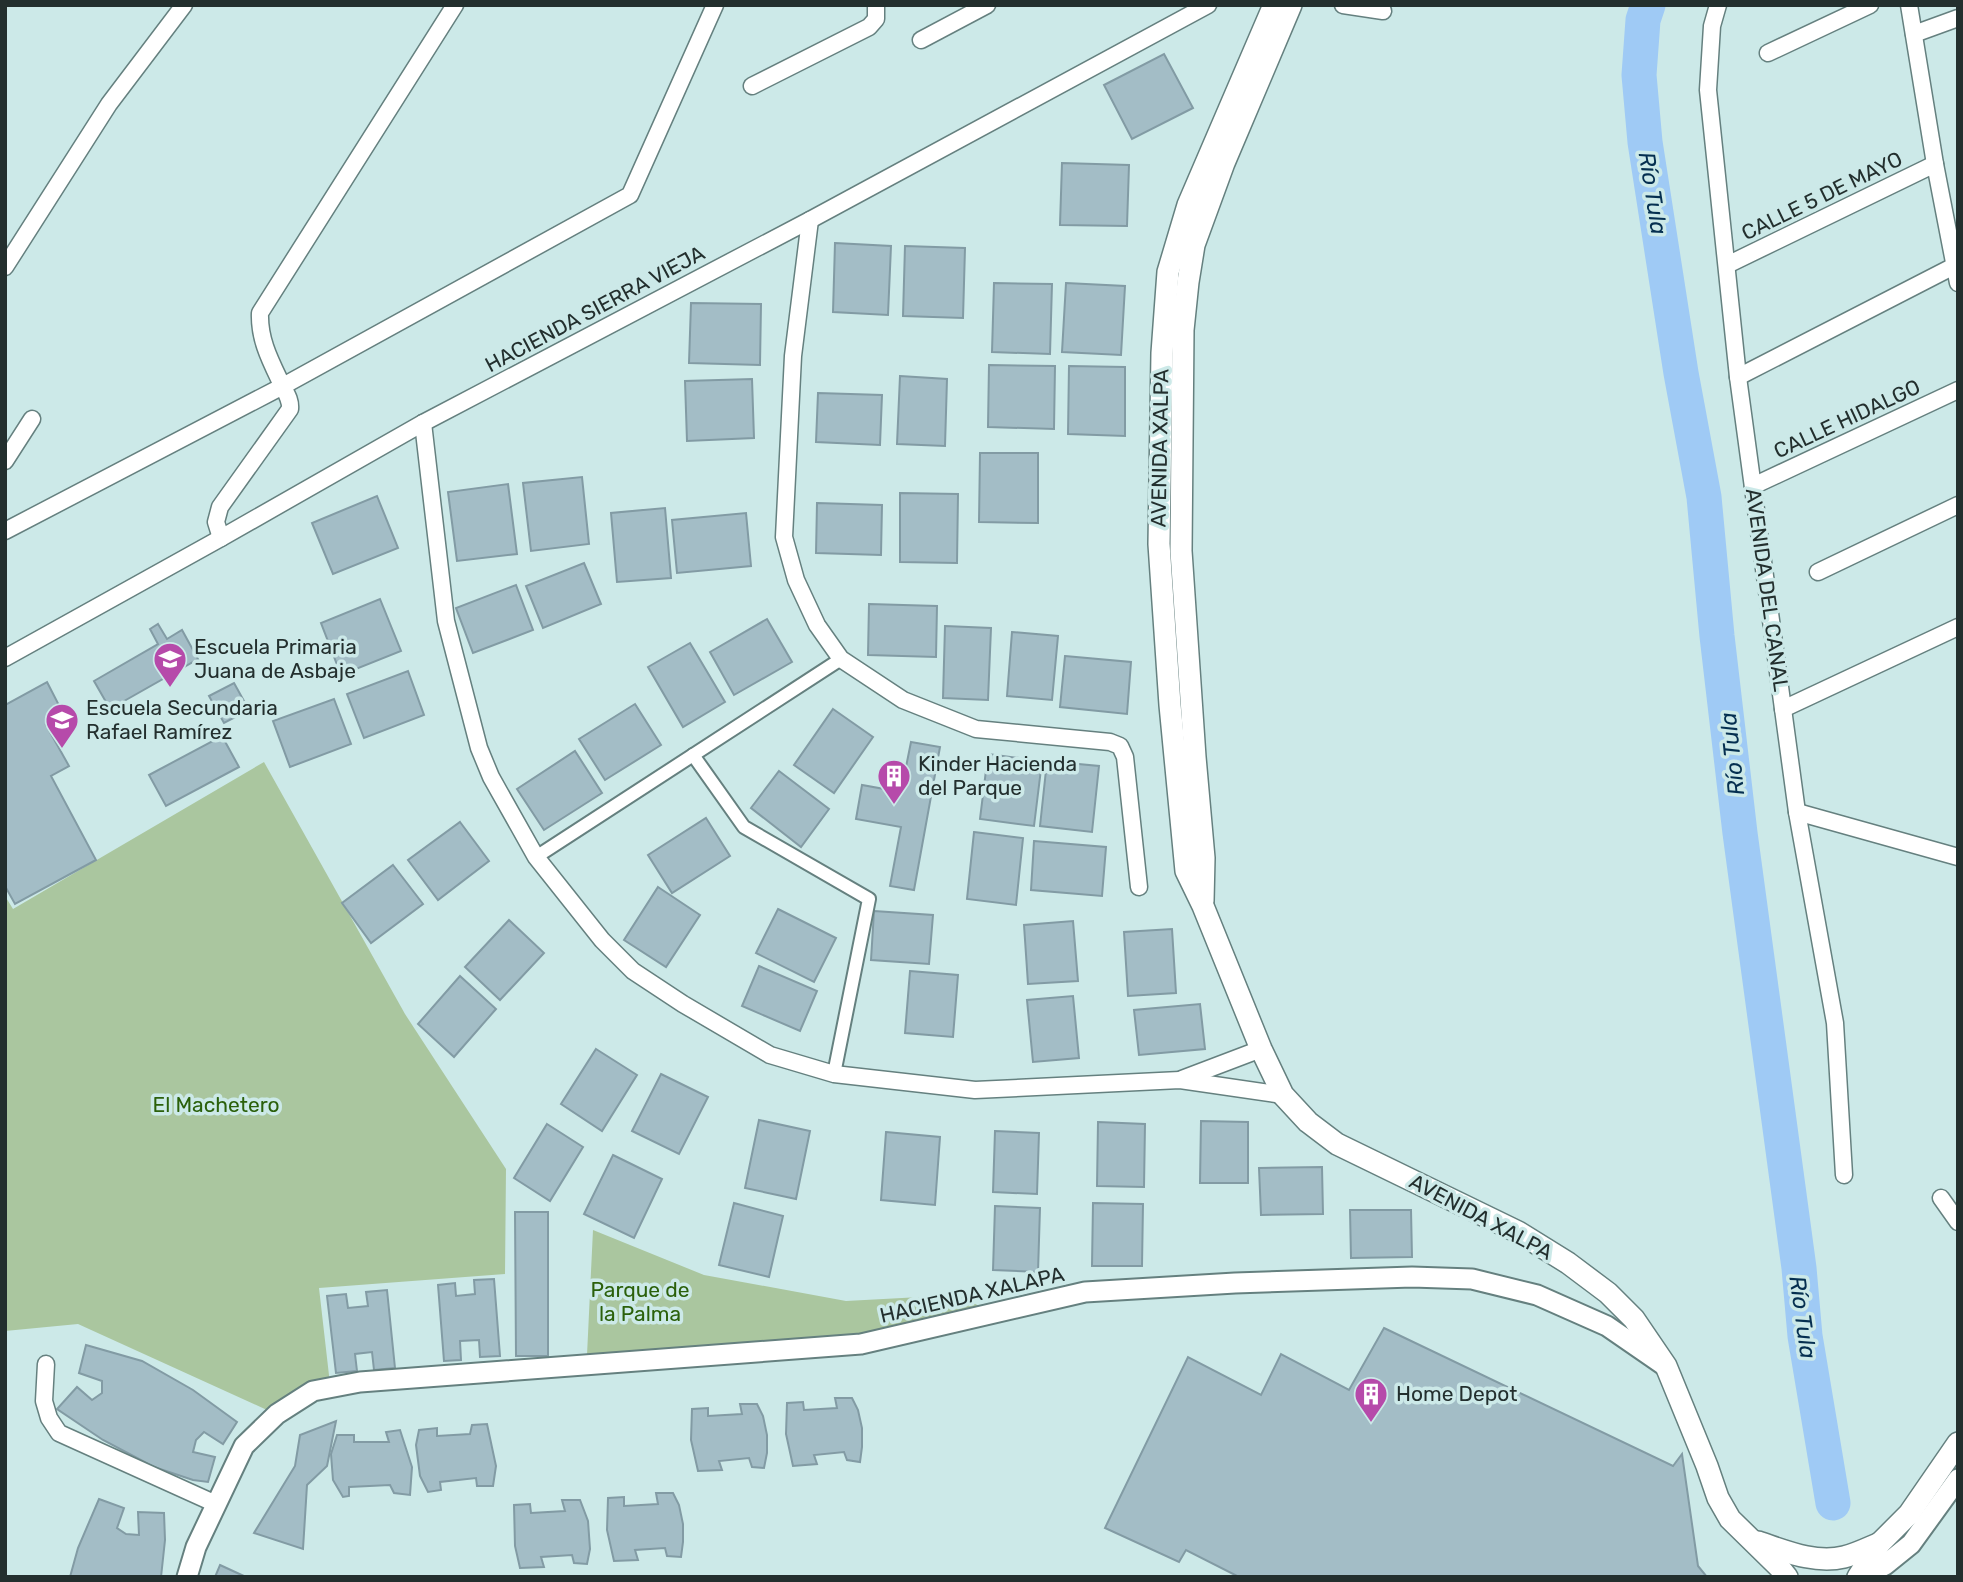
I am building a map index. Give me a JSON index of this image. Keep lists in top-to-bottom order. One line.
{"streets":{"main road":["AVENIDA XALPA"],"street":["CALLE 5 DE MAYO","HACIENDA SIERRA VIEJA","CALLE HIDALGO","AVENIDA DEL CANAL","HACIENDA XALAPA"]},"crossings":[["CALLE 5 DE MAYO","AVENIDA DEL CANAL"],["CALLE HIDALGO","AVENIDA DEL CANAL"],["AVENIDA XALPA","HACIENDA XALAPA"]],"water":["Río Tula"],"parks":["El Machetero","Parque de la Palma"],"places":{"school or university":["Escuela Primaria Juana de Asbaje","Escuela Secundaria Rafael Ramírez"],"building":["Kinder Hacienda del Parque","Home Depot"]}}
